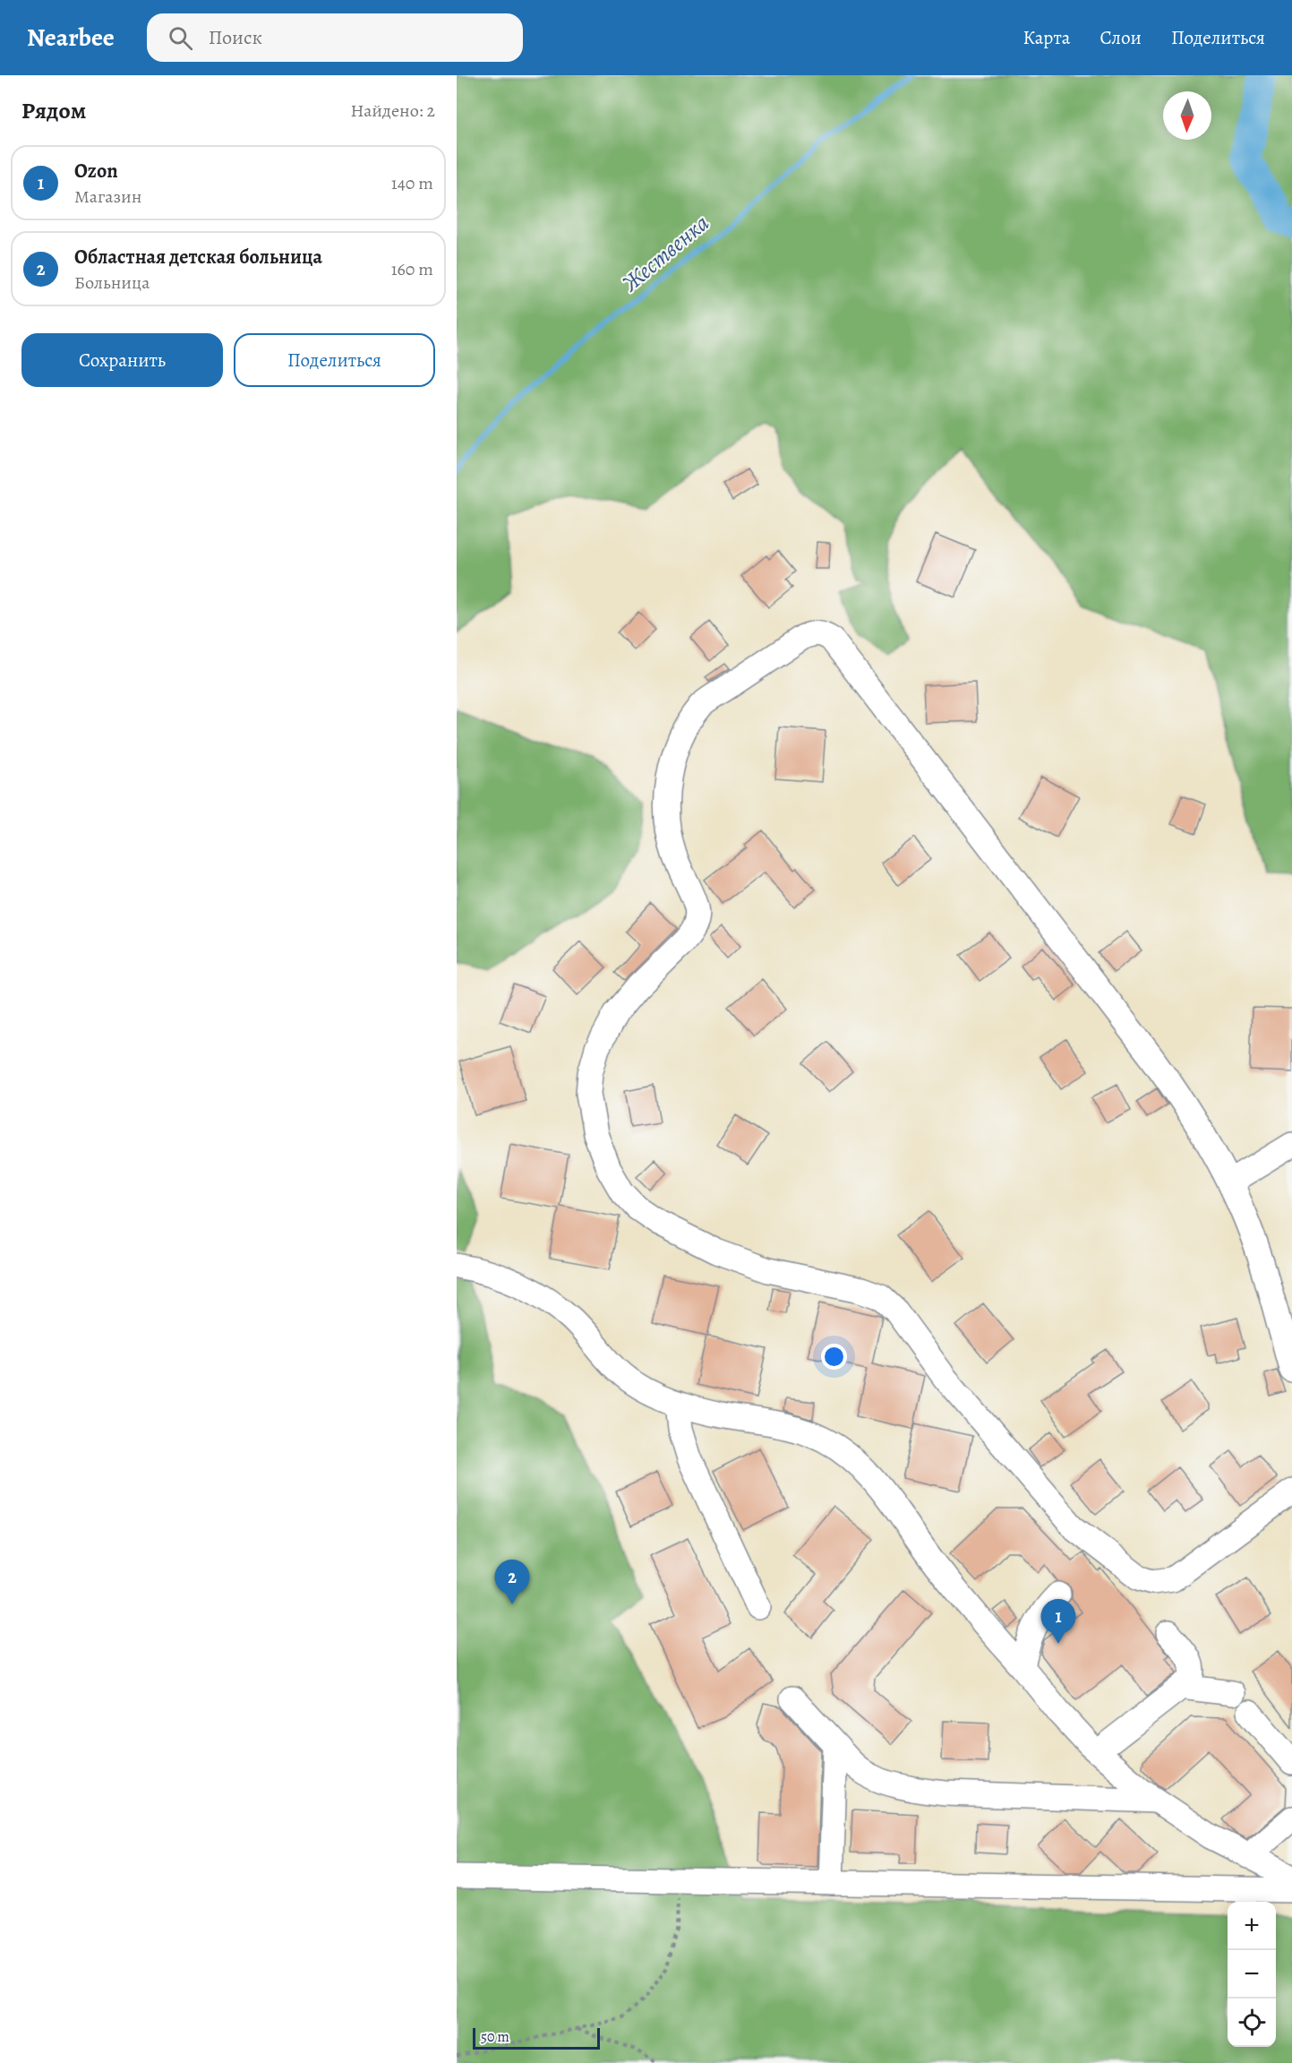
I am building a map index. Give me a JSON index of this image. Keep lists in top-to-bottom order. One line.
{"water":["Жественка"],"scale_bar":"50 m","north":"bottom","page":{"header":"Nearbee","search":"Поиск","nav":["Карта","Слои","Поделиться"],"heading":["Рядом","Найдено: 2"],"list":[{"mark":"1","name":"Ozon","note":"Магазин","value":"140 m"},{"mark":"2","name":"Областная детская больница","note":"Больница","value":"160 m"}],"buttons":["Сохранить","Поделиться"],"pins":["2","1"],"map_buttons":["+","−"],"scale":"50 m"}}
